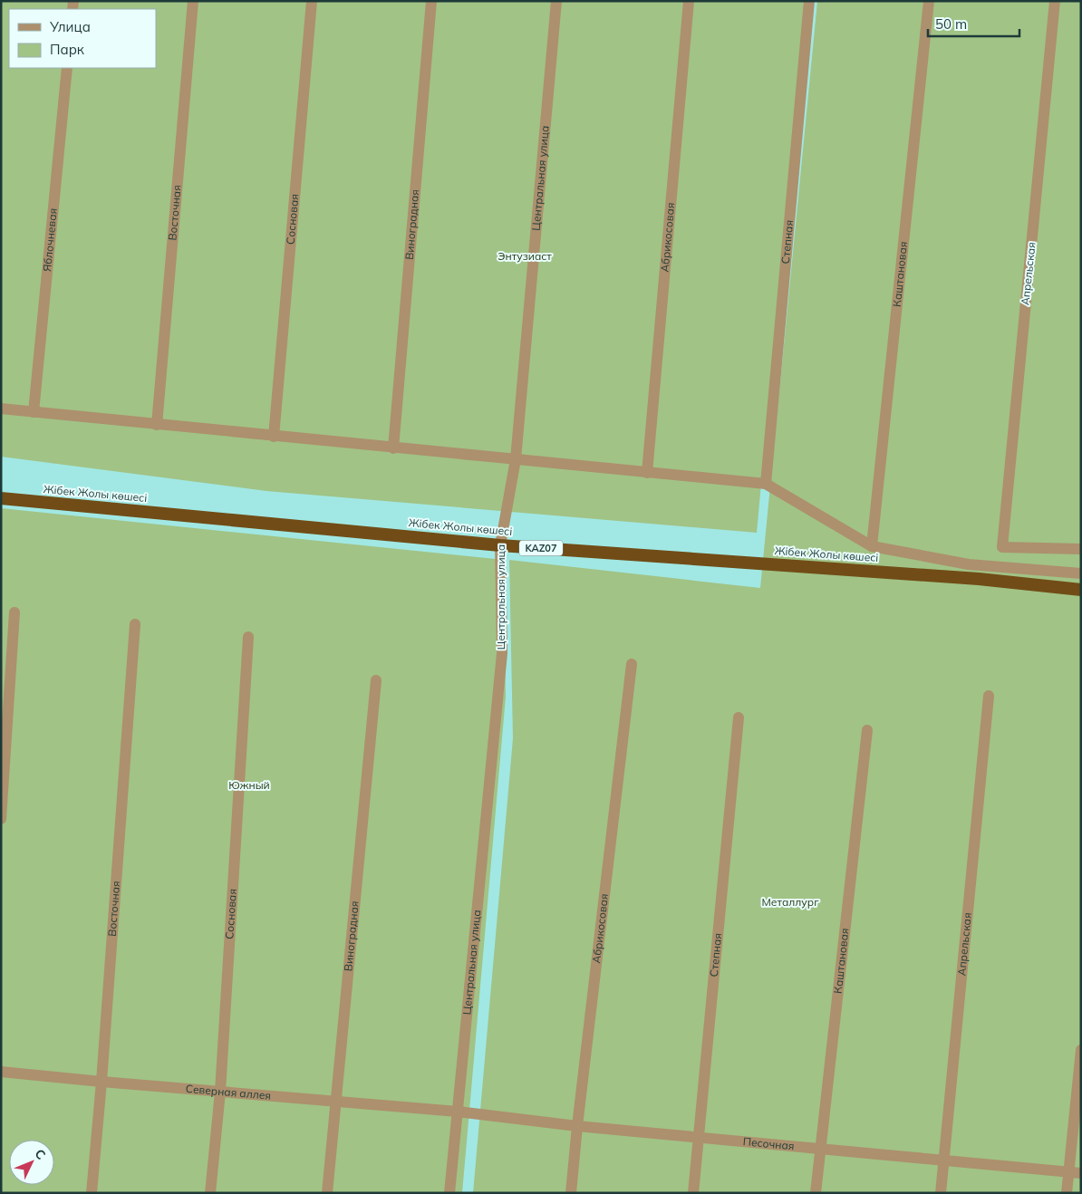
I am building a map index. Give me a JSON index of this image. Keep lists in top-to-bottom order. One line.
{"streets":{"highway":["Жібек Жолы көшесі","KAZ07"],"street":["Центральная улица","Восточная","Сосновая","Виноградная","Абрикосовая","Яблочневая","Степная","Каштановая","Апрельская","Северная аллея","Песочная"]},"crossings":[["Центральная улица","Жібек Жолы көшесі"],["Центральная улица","Северная аллея"],["Центральная улица","Песочная"],["Восточная","Северная аллея"],["Сосновая","Северная аллея"],["Виноградная","Северная аллея"],["Абрикосовая","Песочная"],["Степная","Песочная"],["Каштановая","Песочная"],["Апрельская","Песочная"],["Северная аллея","Песочная"]],"parks":["Энтузиаст","Южный","Металлург"],"legend":["Улица","Парк"],"scale_bar":"50 m","north":"top right"}
